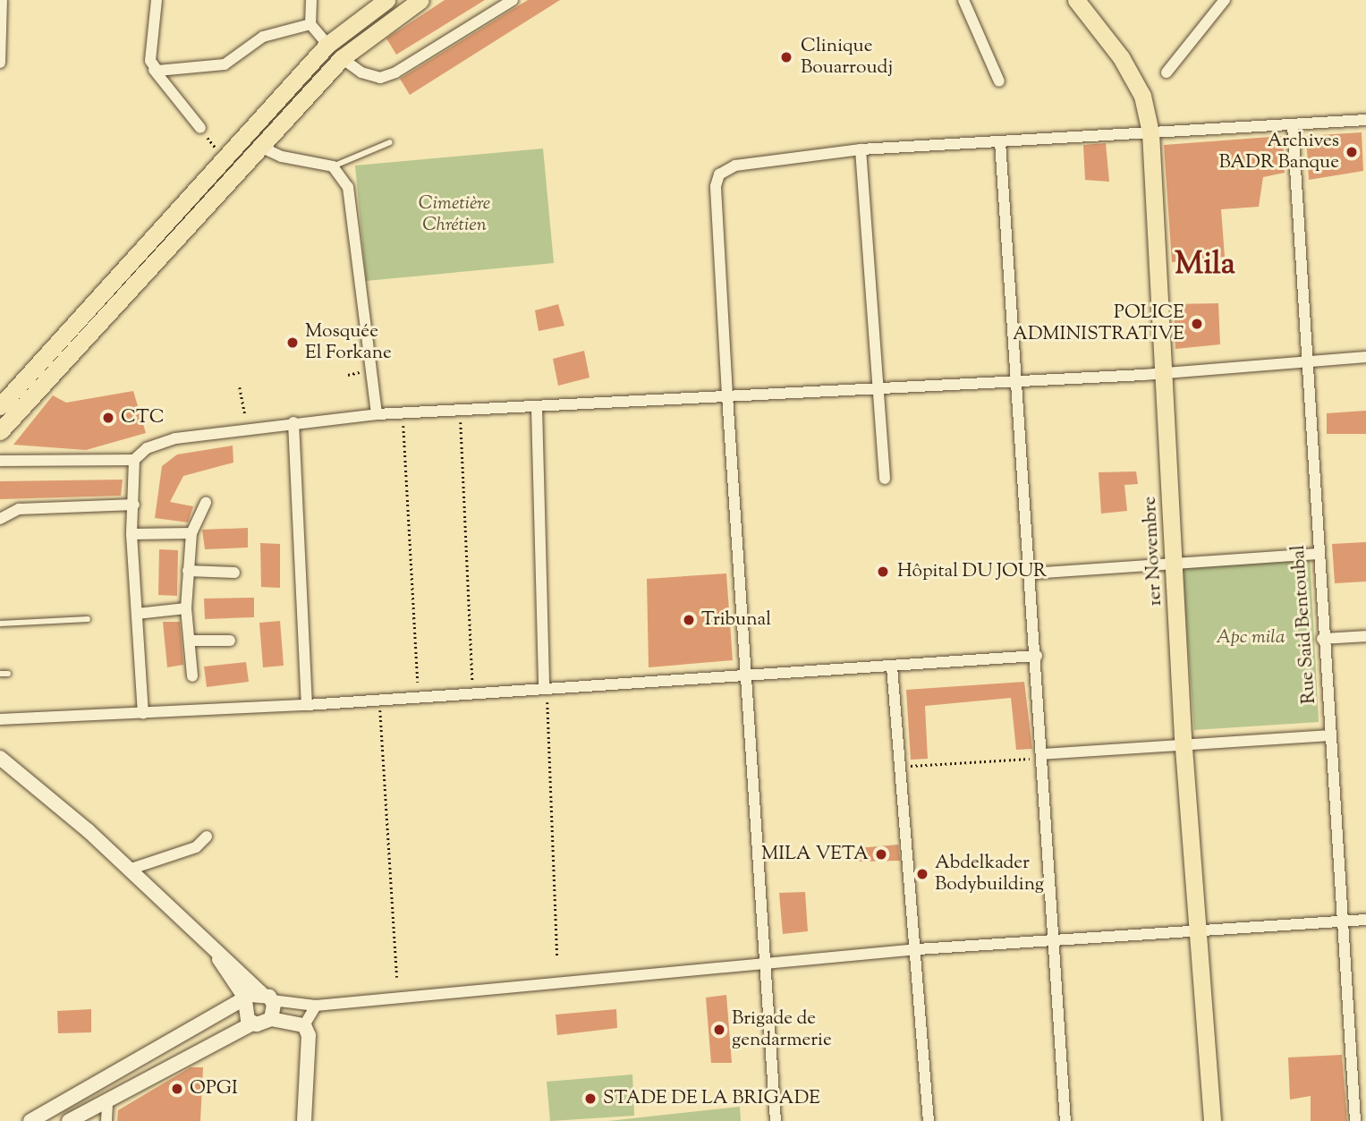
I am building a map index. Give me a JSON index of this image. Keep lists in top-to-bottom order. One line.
{"streets":{"main road":["1er Novembre"],"street":["Rue Said Bentoubal"]},"districts":["Mila"],"parks":["Cimetière Chrétien","Apc mila"],"places":["Clinique Bouarroudj","Archives BADR Banque","POLICE ADMINISTRATIVE","Mosquée El Forkane","CTC","Hôpital DU JOUR","Tribunal","MILA VETA","Abdelkader Bodybuilding","Brigade de gendarmerie","OPGI","STADE DE LA BRIGADE"]}
